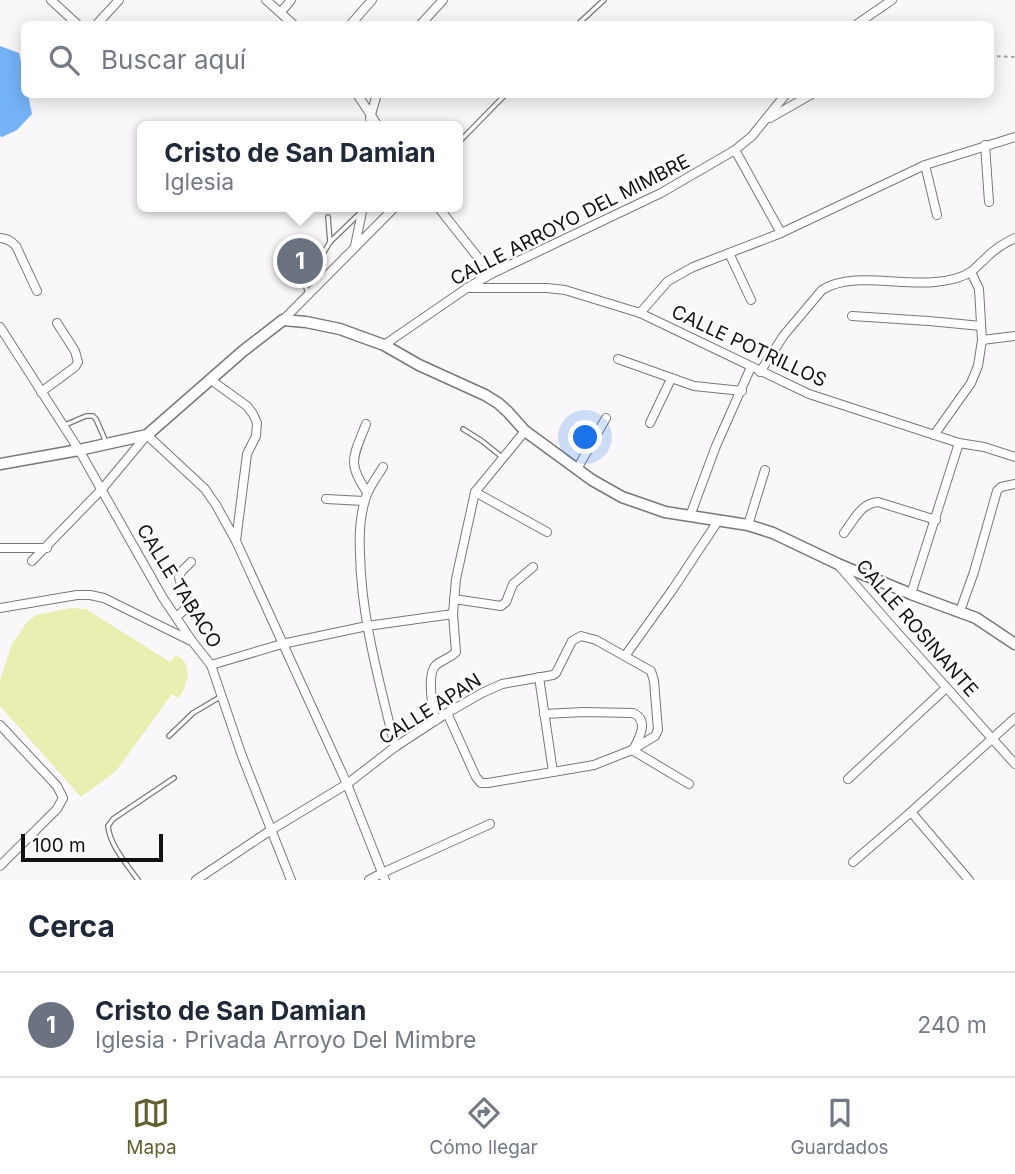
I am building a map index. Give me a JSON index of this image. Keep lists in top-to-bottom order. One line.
{"streets":{"street":["CALLE ARROYO DEL MIMBRE","CALLE POTRILLOS","CALLE TABACO","CALLE ROSINANTE","CALLE APAN"]},"crossings":[["CALLE ARROYO DEL MIMBRE","CALLE POTRILLOS"],["CALLE ARROYO DEL MIMBRE","CALLE ROSINANTE"],["CALLE TABACO","CALLE APAN"]],"scale_bar":"100 m","page":{"search":"Buscar aquí","popup":["Cristo de San Damian","Iglesia"],"pins":"1","scale":"100 m","heading":"Cerca","list":[{"mark":"1","name":"Cristo de San Damian","note":"Iglesia · Privada Arroyo Del Mimbre","value":"240 m"}],"nav":["Mapa","Cómo llegar","Guardados"]}}
